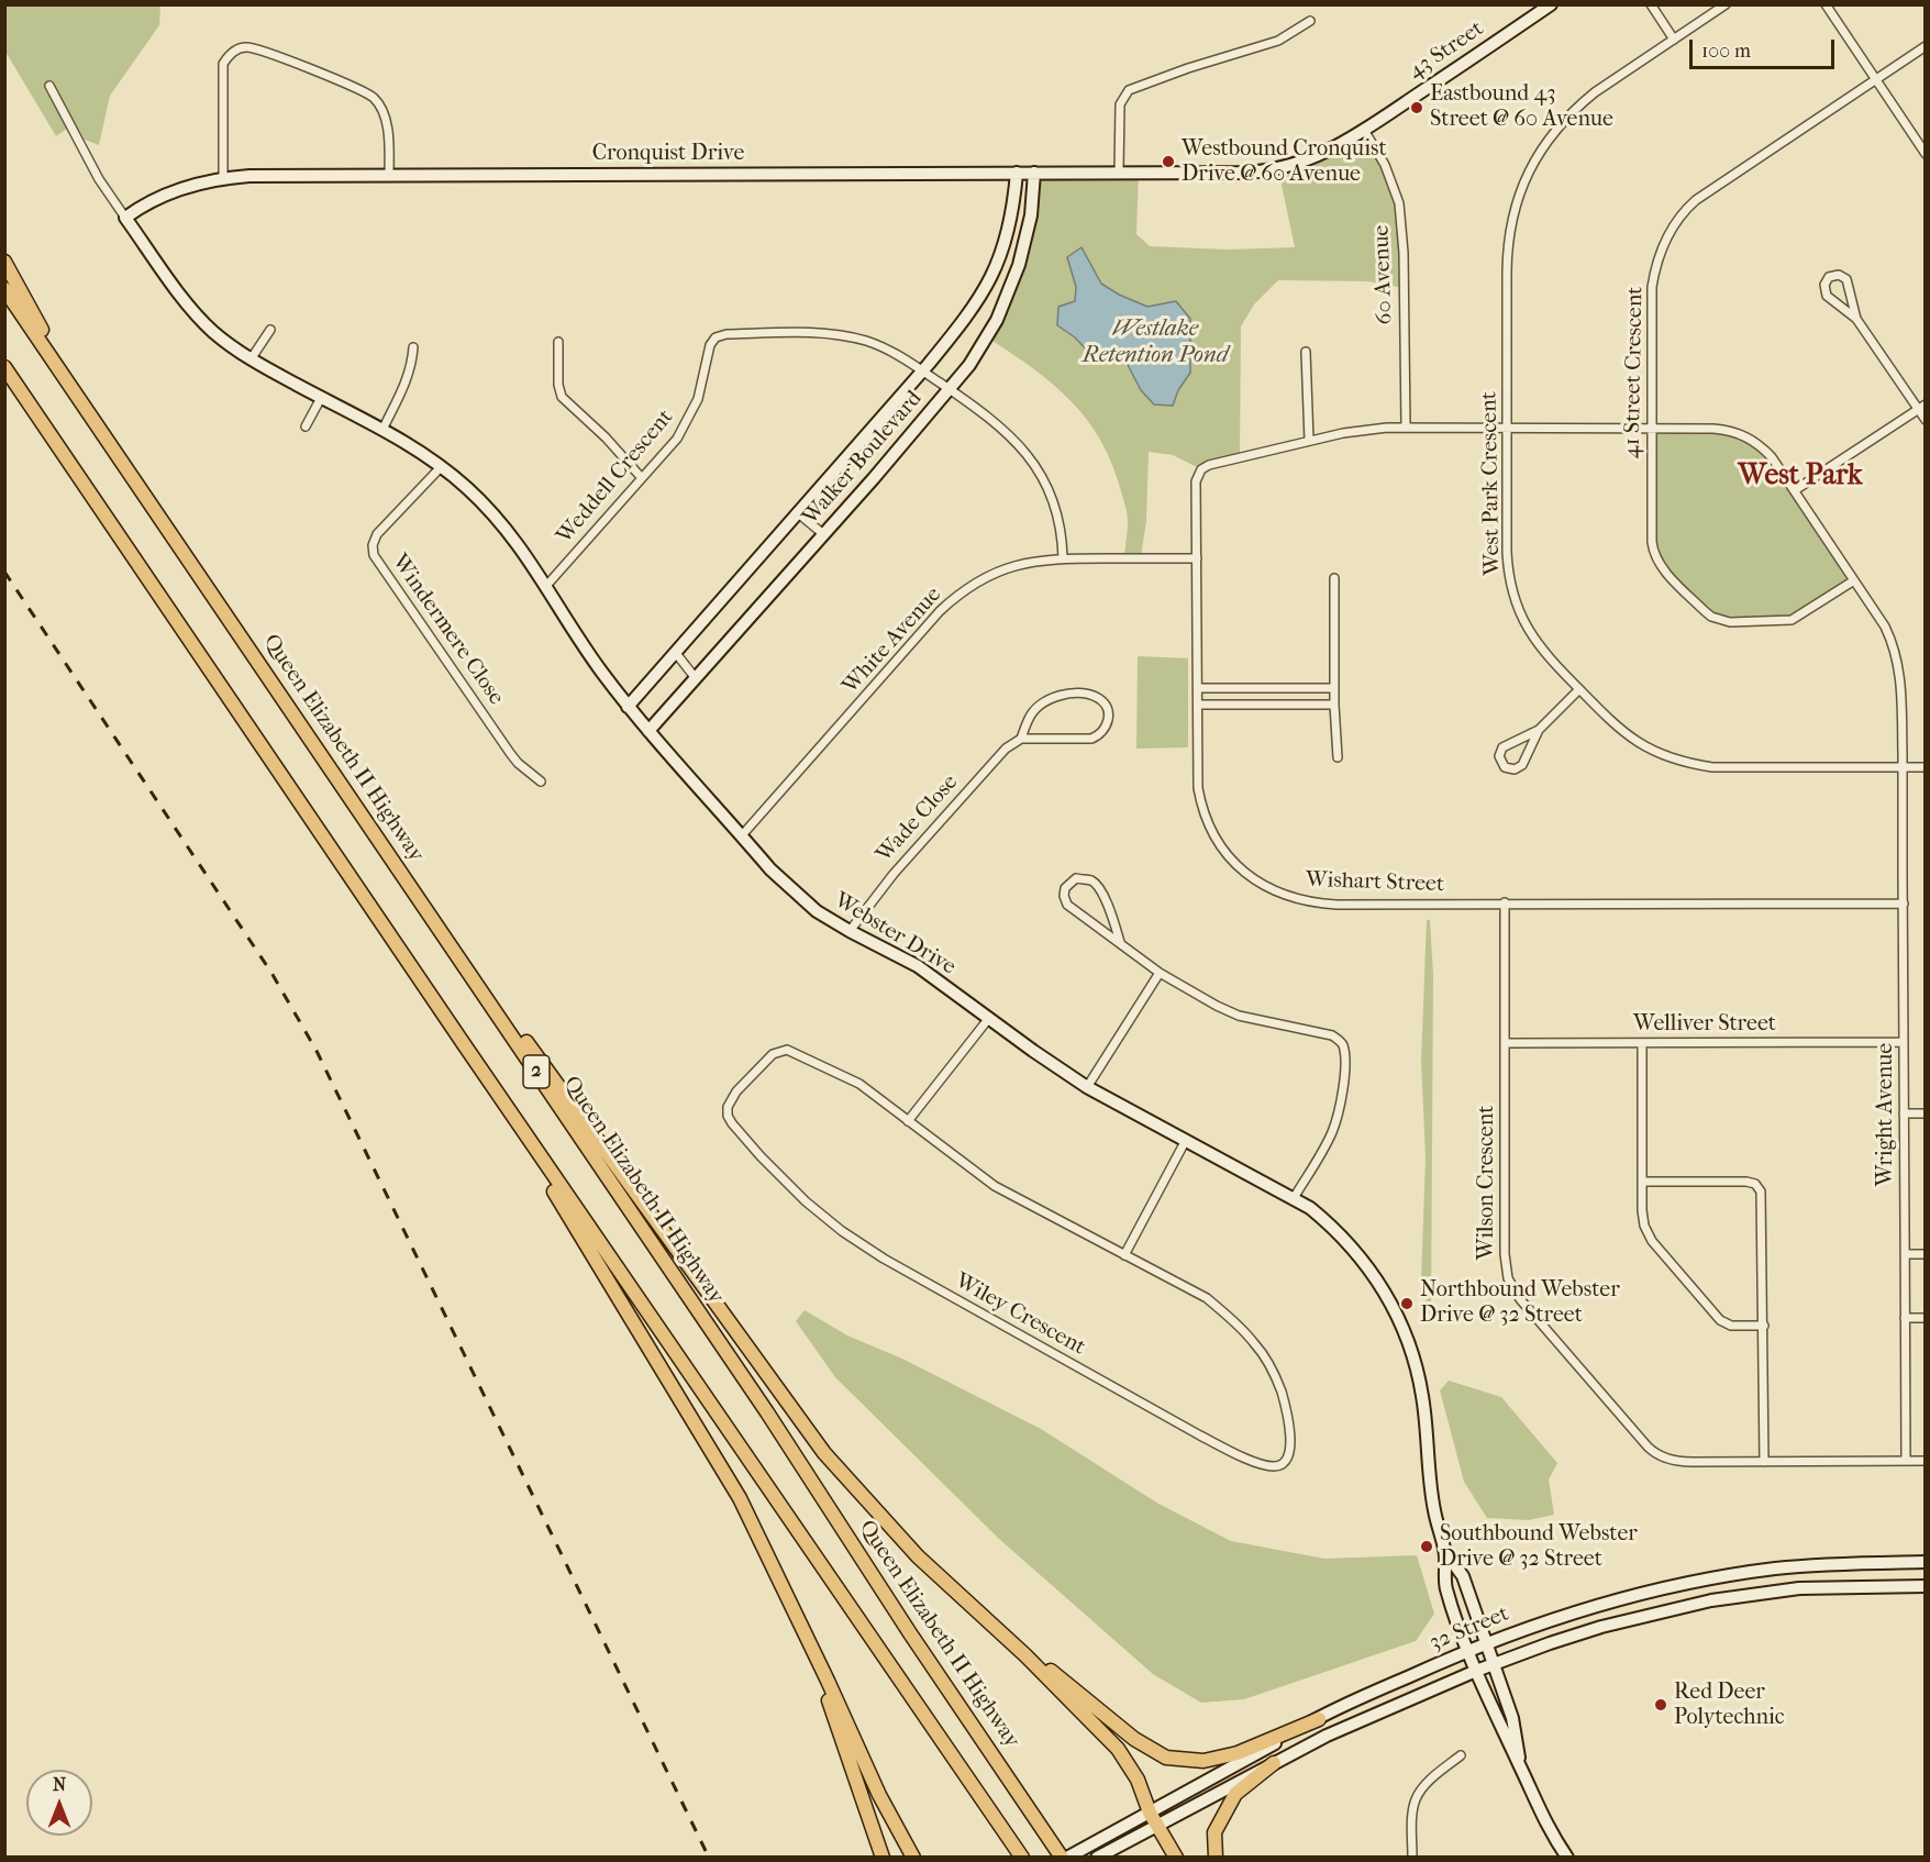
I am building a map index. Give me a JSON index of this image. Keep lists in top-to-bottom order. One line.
{"streets":{"highway":["Queen Elizabeth II Highway","2"],"street":["43 Street","Cronquist Drive","60 Avenue","41 Street Crescent","Walker Boulevard","Weddell Crescent","West Park Crescent","Windermere Close","White Avenue","Wade Close","Wishart Street","Webster Drive","Welliver Street","Wright Avenue","Wilson Crescent","Wiley Crescent","32 Street"]},"crossings":[["43 Street","Cronquist Drive"],["43 Street","60 Avenue"],["Cronquist Drive","60 Avenue"],["Cronquist Drive","Walker Boulevard"],["Cronquist Drive","Webster Drive"],["60 Avenue","Wishart Street"],["41 Street Crescent","Wishart Street"],["41 Street Crescent","Wright Avenue"],["Walker Boulevard","Weddell Crescent"],["Walker Boulevard","Webster Drive"],["Weddell Crescent","White Avenue"],["Weddell Crescent","Webster Drive"],["West Park Crescent","Wishart Street"],["West Park Crescent","Wright Avenue"],["Windermere Close","Webster Drive"],["White Avenue","Wishart Street"],["White Avenue","Webster Drive"],["Queen Elizabeth II Highway","32 Street"],["Wade Close","Webster Drive"],["Wishart Street","Wright Avenue"],["Wishart Street","Wilson Crescent"],["Webster Drive","32 Street"],["Welliver Street","Wright Avenue"],["Welliver Street","Wilson Crescent"],["Wright Avenue","Wilson Crescent"]],"districts":["West Park"],"water":["Westlake Retention Pond"],"places":["Eastbound 43 Street @ 60 Avenue","Westbound Cronquist Drive @ 60 Avenue","Northbound Webster Drive @ 32 Street","Southbound Webster Drive @ 32 Street","Red Deer Polytechnic"],"scale_bar":"100 m","north":"top"}
